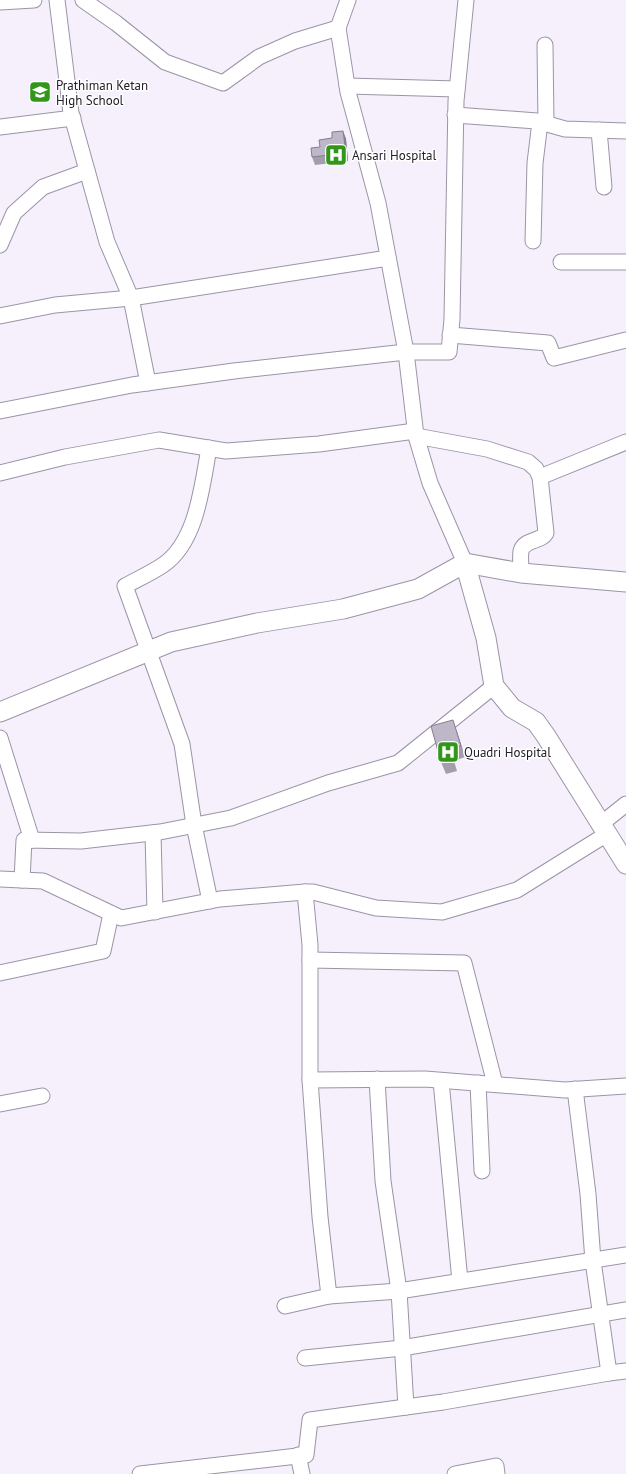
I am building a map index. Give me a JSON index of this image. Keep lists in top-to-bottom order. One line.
{"places":{"school or university":["Prathiman Ketan High School"],"hospital":["Ansari Hospital","Quadri Hospital"]}}
